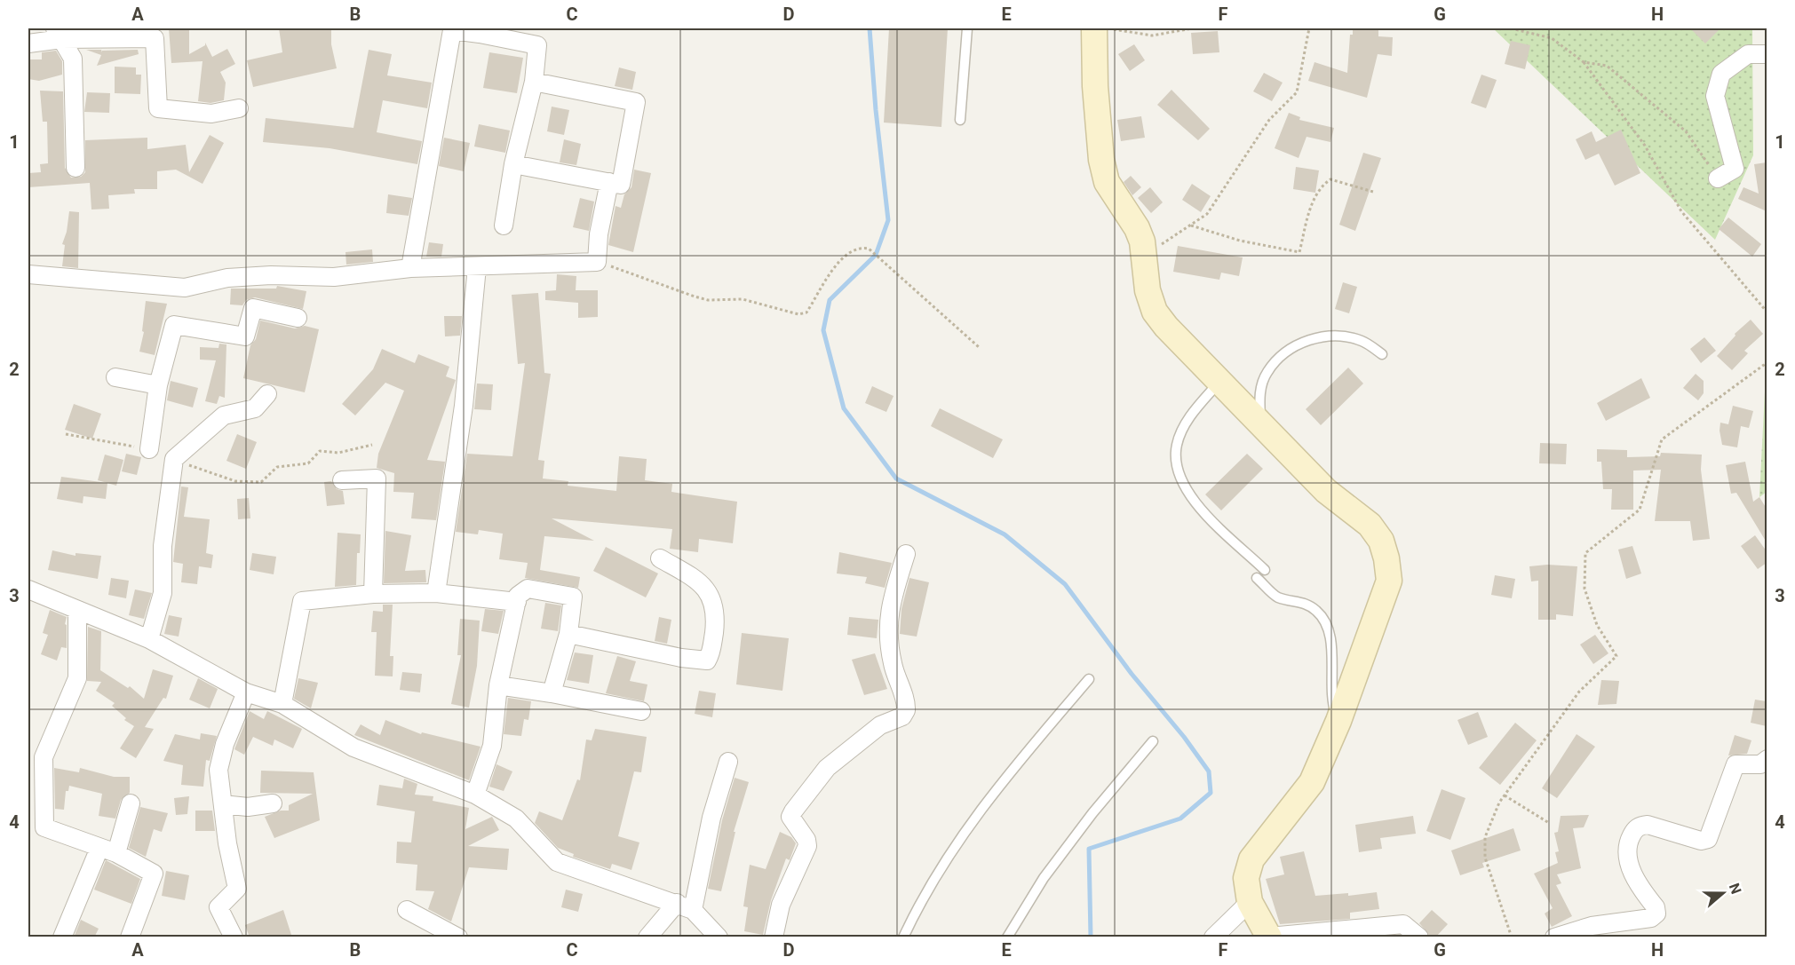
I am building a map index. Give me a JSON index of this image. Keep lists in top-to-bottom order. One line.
{"north":"right","grid":{"columns":["A","B","C","D","E","F","G","H"],"rows":["1","2","3","4"]}}
